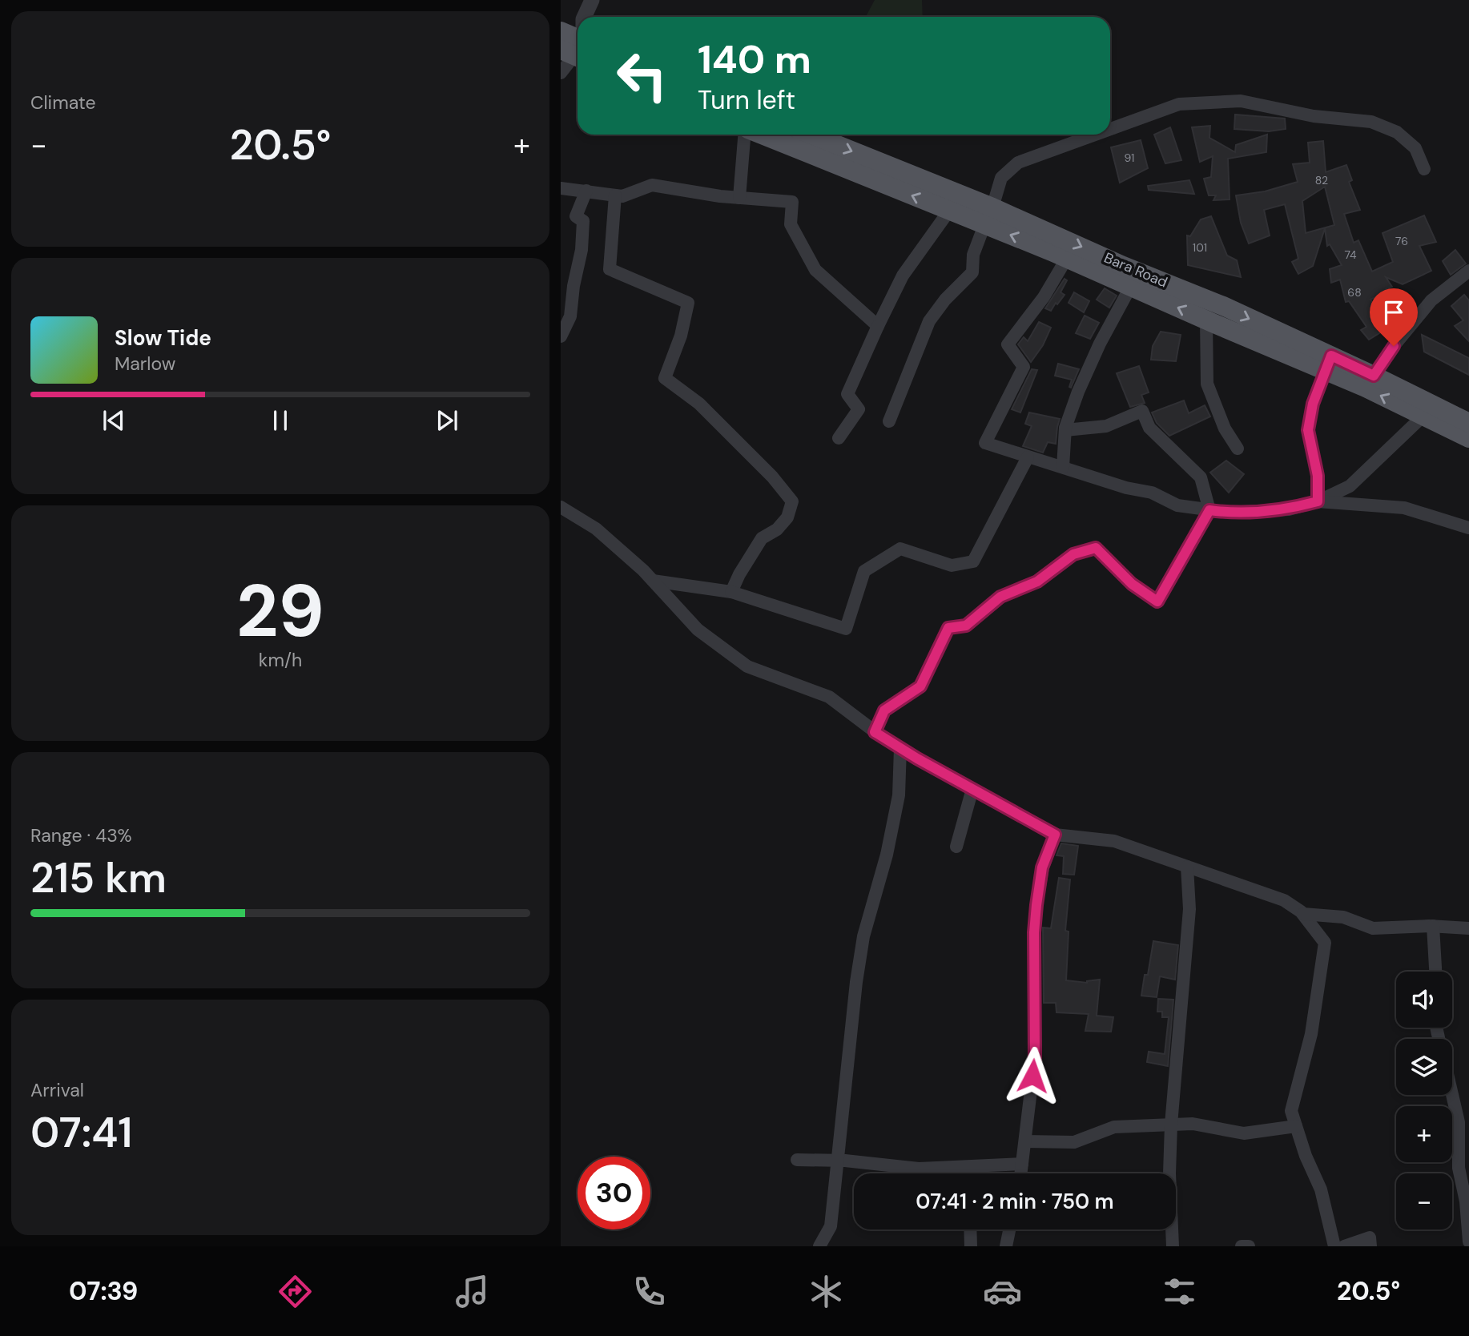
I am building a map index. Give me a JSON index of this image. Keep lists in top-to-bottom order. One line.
{"streets":{"main road":["Bara Road"]},"house_numbers":["91","82","76","101","74","68"],"page":{"tile":["Climate",["29","km/h"],["Range · 43%","215 km"],["Arrival","07:41"]],"turn":["140 m","Turn left"],"heat":["−","20.5°","+"],"song":["Slow Tide","Marlow"],"map_buttons":["+","−"],"limit":"30","trip":"07:41 · 2 min · 750 m","tabs":["07:39","20.5°"]}}
